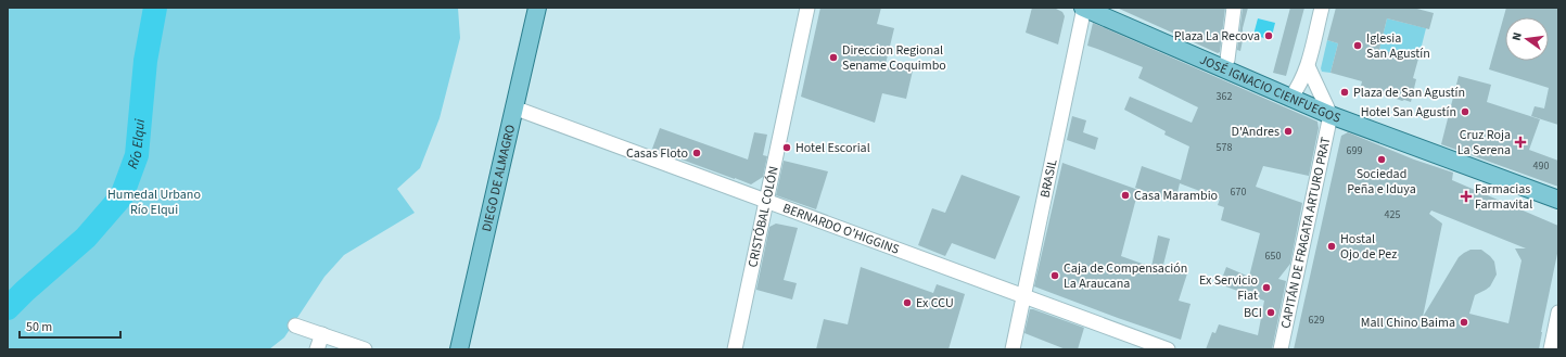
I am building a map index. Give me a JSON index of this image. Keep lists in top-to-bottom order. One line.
{"streets":{"main road":["JOSÉ IGNACIO CIENFUEGOS","DIEGO DE ALMAGRO"],"street":["BRASIL","CRISTÓBAL COLÓN","BERNARDO O'HIGGINS","CAPITÁN DE FRAGATA ARTURO PRAT"]},"crossings":[["JOSÉ IGNACIO CIENFUEGOS","BRASIL"],["JOSÉ IGNACIO CIENFUEGOS","CAPITÁN DE FRAGATA ARTURO PRAT"],["DIEGO DE ALMAGRO","BERNARDO O'HIGGINS"],["BRASIL","BERNARDO O'HIGGINS"],["CRISTÓBAL COLÓN","BERNARDO O'HIGGINS"]],"water":["Río Elqui"],"parks":["Humedal Urbano Río Elqui"],"places":{"other":["Plaza La Recova","Iglesia San Agustín","Direccion Regional Sename Coquimbo","Plaza de San Agustín","Hotel San Agustín","D'Andres","Hotel Escorial","Casas Floto","Sociedad Peña e Iduya","Casa Marambio","Hostal Ojo de Pez","Caja de Compensación La Araucana","Ex Servicio Fiat","Ex CCU","BCI","Mall Chino Baima"],"health":["Cruz Roja La Serena","Farmacias Farmavital"]},"house_numbers":["362","578","699","490","670","425","650","629"],"scale_bar":"50 m","north":"left"}
